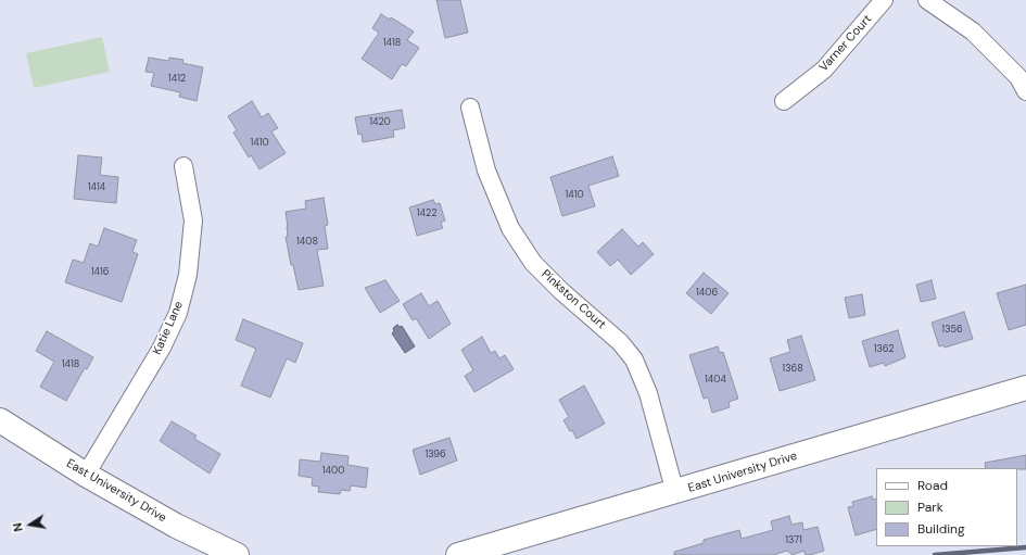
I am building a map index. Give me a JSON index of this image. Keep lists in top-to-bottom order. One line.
{"streets":{"main road":["East University Drive"],"street":["Varner Court","Pinkston Court","Katie Lane"]},"crossings":[["Pinkston Court","East University Drive"],["Katie Lane","East University Drive"]],"house_numbers":["1418","1412","1420","1410","1414","1410","1422","1408","1416","1406","1356","1362","1418","1368","1404","1396","1400","1371"],"legend":["Road","Park","Building"],"north":"left"}
